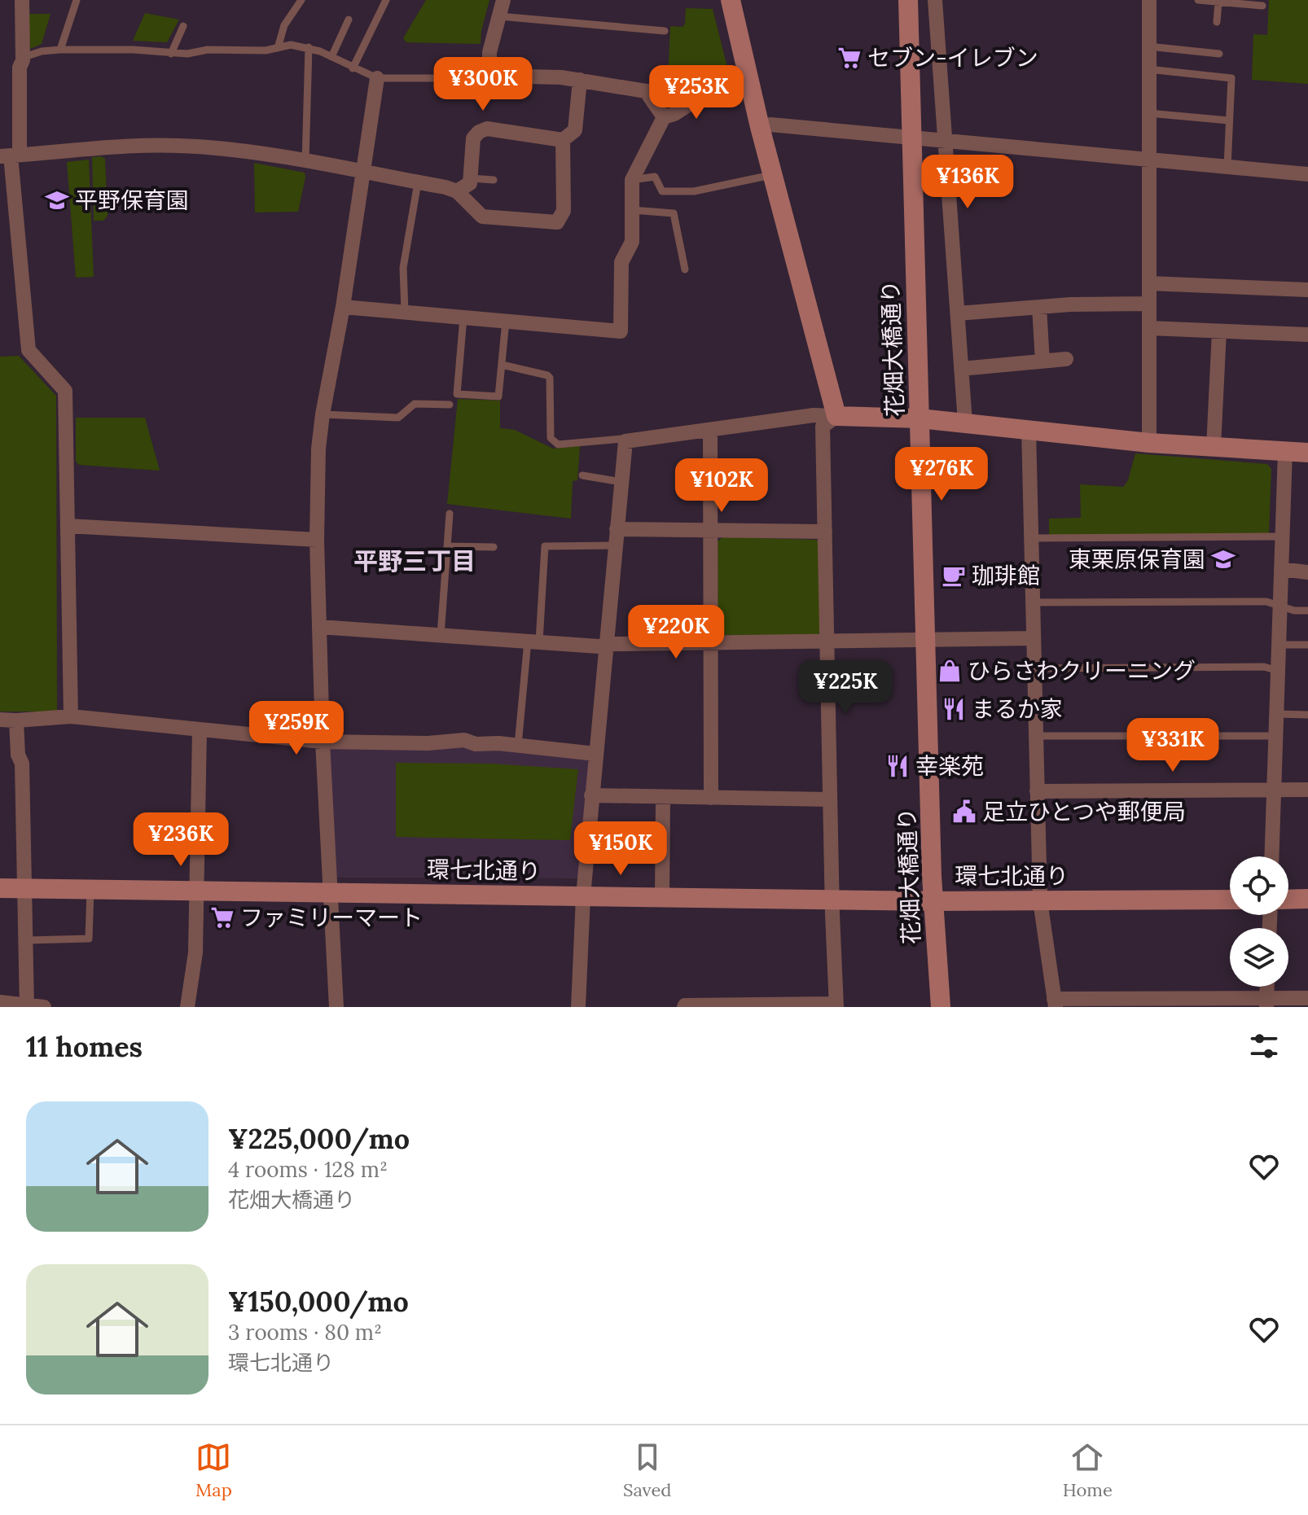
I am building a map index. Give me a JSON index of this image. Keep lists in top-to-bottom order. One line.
{"streets":{"street":["花畑大橋通り","環七北通り"]},"crossings":[["花畑大橋通り","環七北通り"]],"districts":["平野三丁目"],"places":{"supermarket":["セブン-イレブン","ファミリーマート"],"school or university":["平野保育園","東栗原保育園"],"cafe":["珈琲館"],"shop":["ひらさわクリーニング"],"restaurant":["まるか家","幸楽苑"],"public building":["足立ひとつや郵便局"]},"page":{"price":["¥300K","¥253K","¥136K","¥276K","¥102K","¥220K","¥225K","¥259K","¥331K","¥236K","¥150K"],"heading":"11 homes","list":[{"name":"¥225,000/mo","note":"4 rooms · 128 m² · 花畑大橋通り"},{"name":"¥150,000/mo","note":"3 rooms · 80 m² · 環七北通り"}],"tabs":["Map","Saved","Home"]}}
